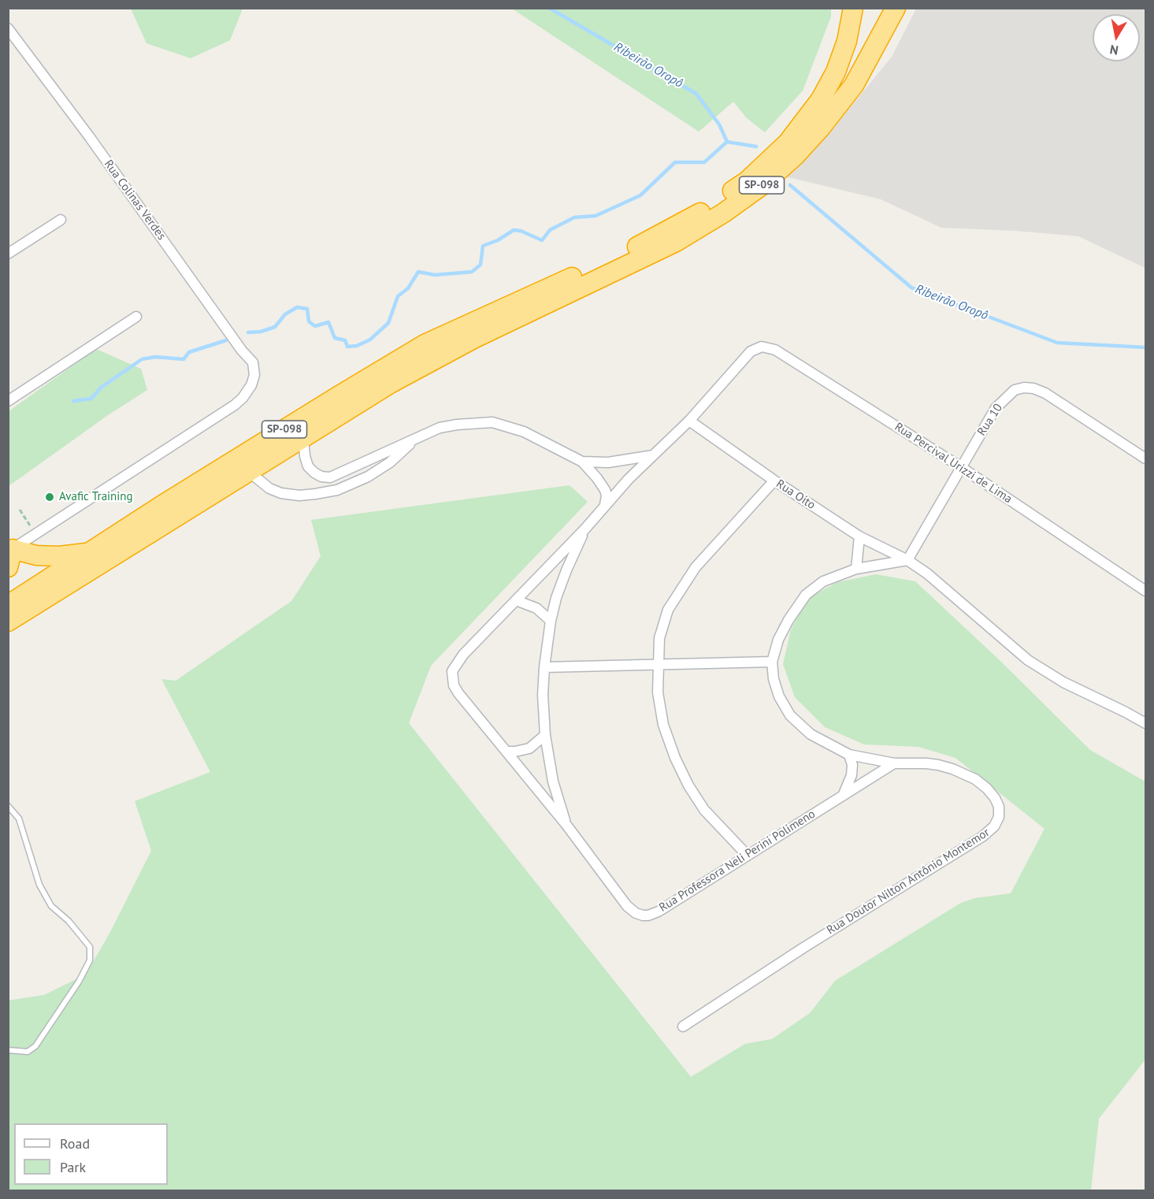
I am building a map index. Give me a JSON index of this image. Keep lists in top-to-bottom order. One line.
{"streets":{"highway":["SP-098"],"street":["Rua Colinas Verdes","Rua 10","Rua Percival Urizzi de Lima","Rua Oito","Rua Professora Neli Perini Polimeno","Rua Doutor Nilton Antônio Montemor"]},"crossings":[["Rua 10","Rua Percival Urizzi de Lima"],["Rua 10","Rua Oito"],["Rua 10","Rua Doutor Nilton Antônio Montemor"],["Rua Percival Urizzi de Lima","Rua Oito"],["Rua Oito","Rua Doutor Nilton Antônio Montemor"],["Rua Professora Neli Perini Polimeno","Rua Doutor Nilton Antônio Montemor"]],"water":["Ribeirão Oropô"],"places":["Avafic Training"],"legend":["Road","Park"],"north":"bottom"}
